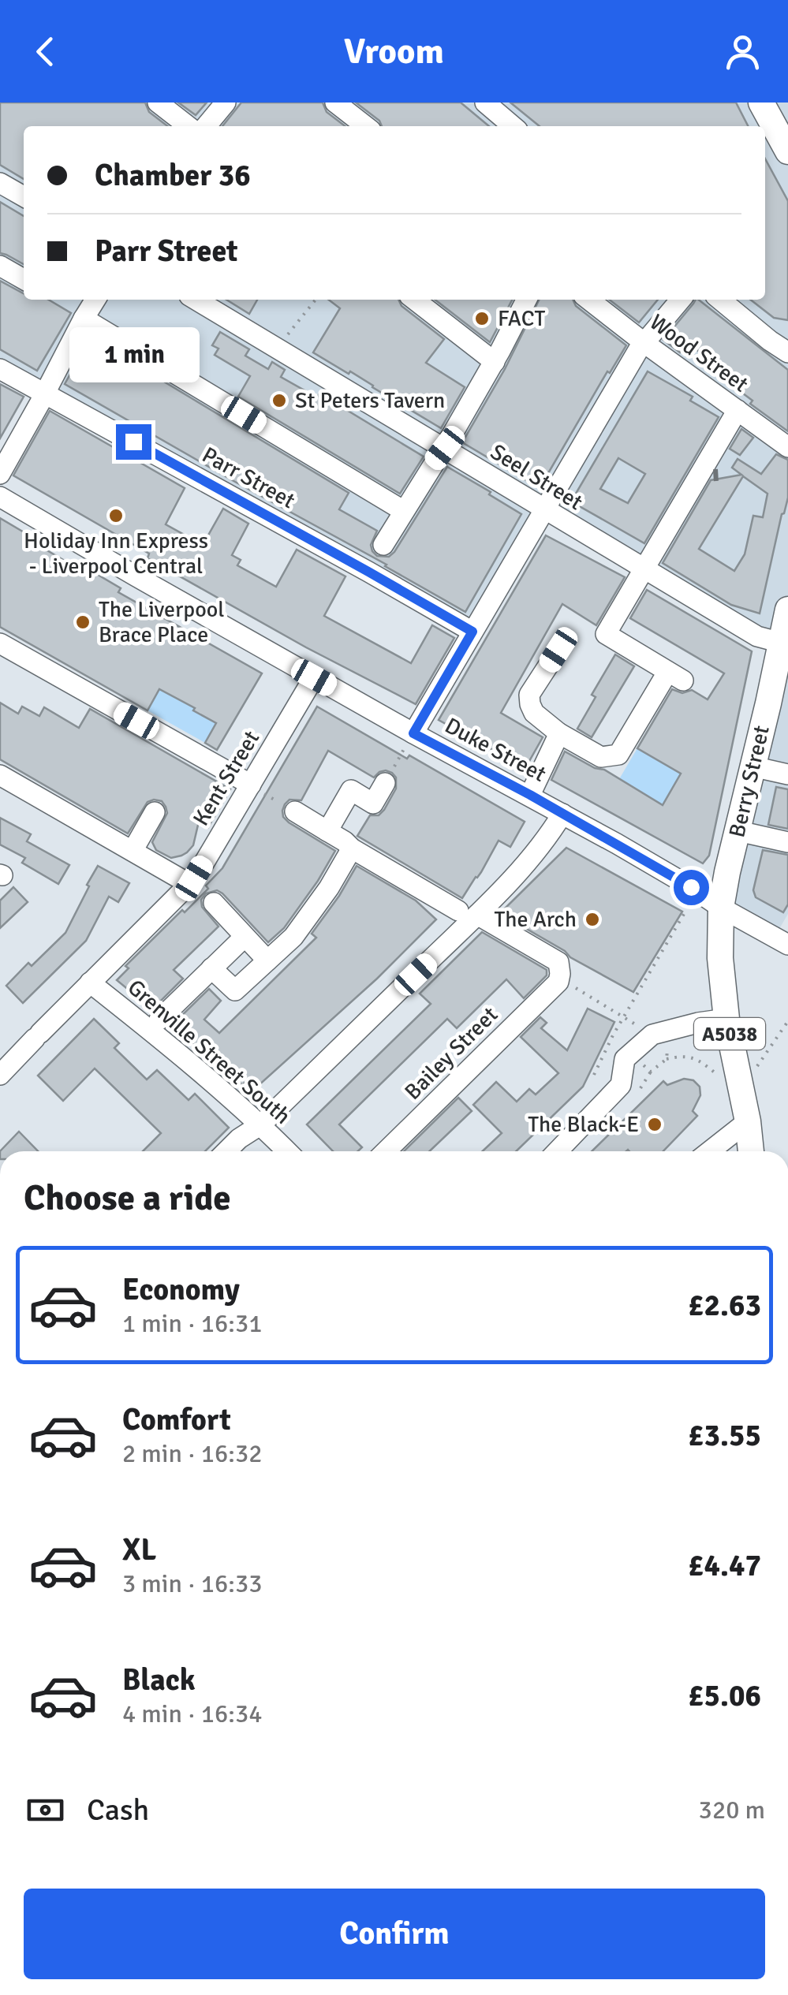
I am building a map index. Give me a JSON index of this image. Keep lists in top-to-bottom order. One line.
{"streets":{"main road":["Berry Street","A5038"],"street":["Wood Street","Seel Street","Parr Street","Duke Street","Kent Street","Grenville Street South","Bailey Street"]},"crossings":[["Seel Street","Berry Street"],["Duke Street","Kent Street"],["Duke Street","Berry Street"],["Duke Street","A5038"],["Kent Street","Grenville Street South"],["Berry Street","A5038"]],"places":["FACT","St Peters Tavern","Holiday Inn Express - Liverpool Central","The Liverpool Brace Place","The Arch","The Black-E"],"page":{"header":"Vroom","banner":["Chamber 36","Parr Street"],"bubble":"1 min","heading":"Choose a ride","list":[{"name":"Economy","note":"1 min · 16:31","value":"£2.63"},{"name":"Comfort","note":"2 min · 16:32","value":"£3.55"},{"name":"XL","note":"3 min · 16:33","value":"£4.47"},{"name":"Black","note":"4 min · 16:34","value":"£5.06"}],"pay":["Cash","320 m"],"buttons":"Confirm"}}
